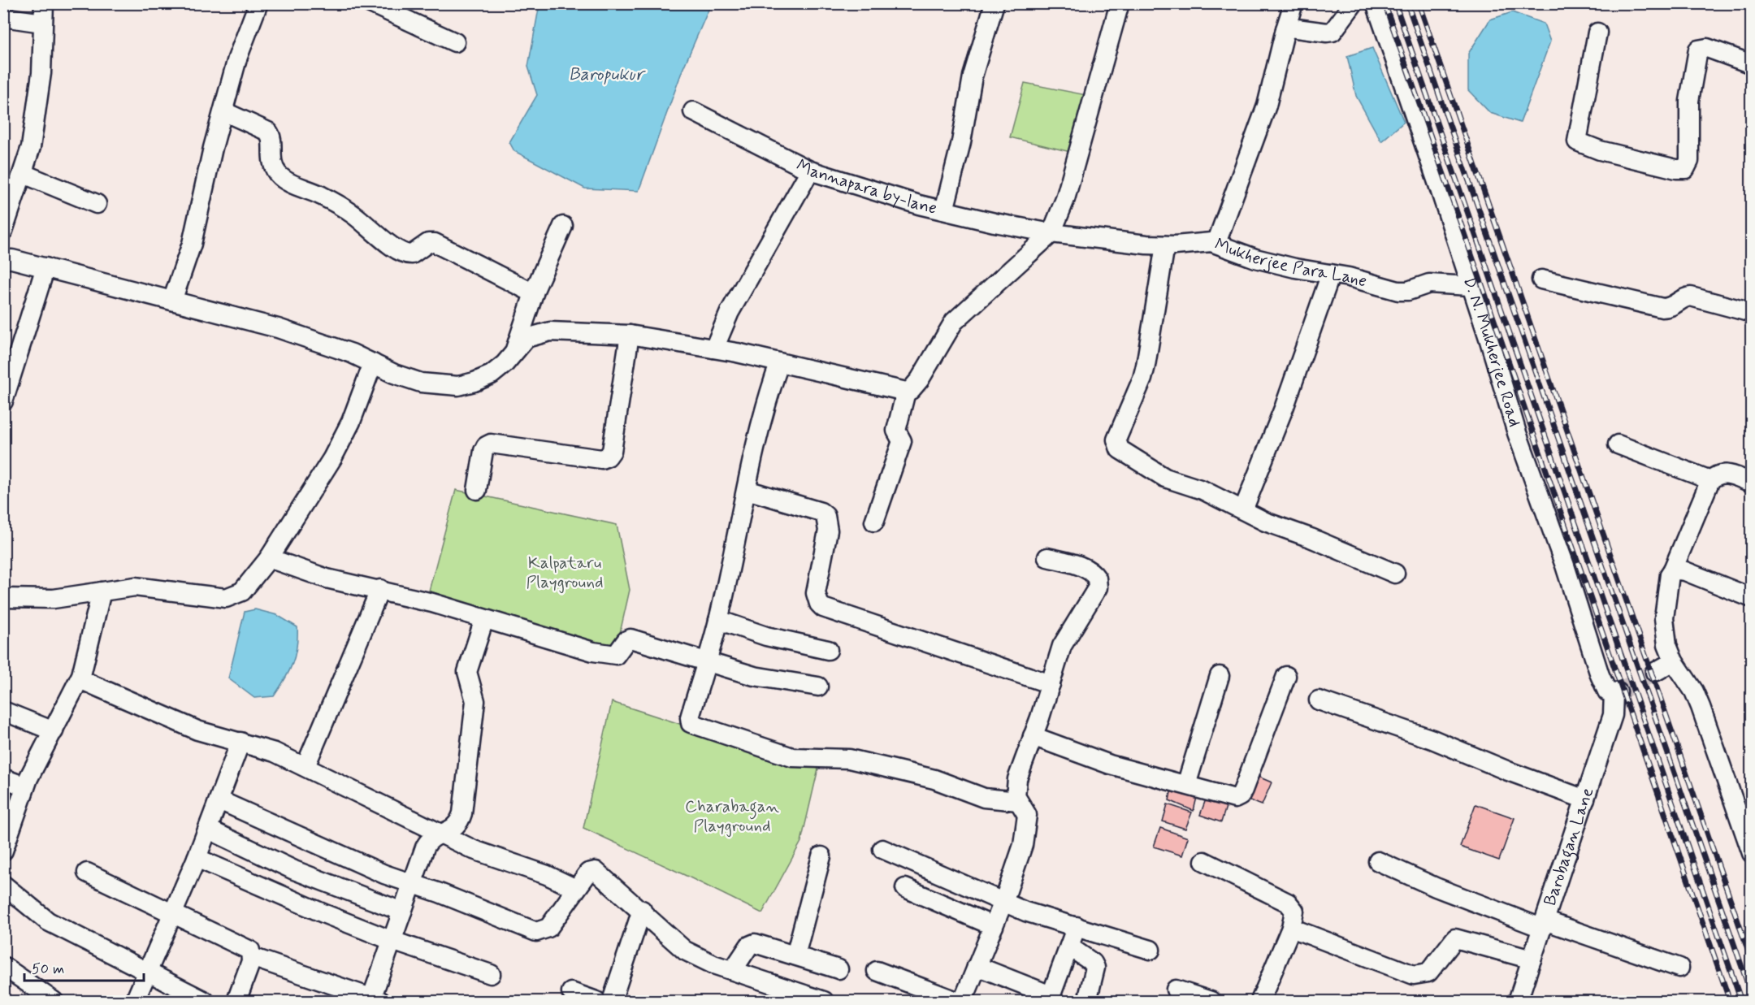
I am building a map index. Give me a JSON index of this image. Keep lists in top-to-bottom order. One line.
{"streets":{"street":["Mannapara by-lane","Mukherjee Para Lane","D. N. Mukherjee Road","Barobagan Lane"]},"crossings":[["Mannapara by-lane","Mukherjee Para Lane"],["Mukherjee Para Lane","D. N. Mukherjee Road"],["D. N. Mukherjee Road","Barobagan Lane"]],"water":["Baropukur"],"parks":["Kalpataru Playground","Charabagan Playground"],"scale_bar":"50 m"}
